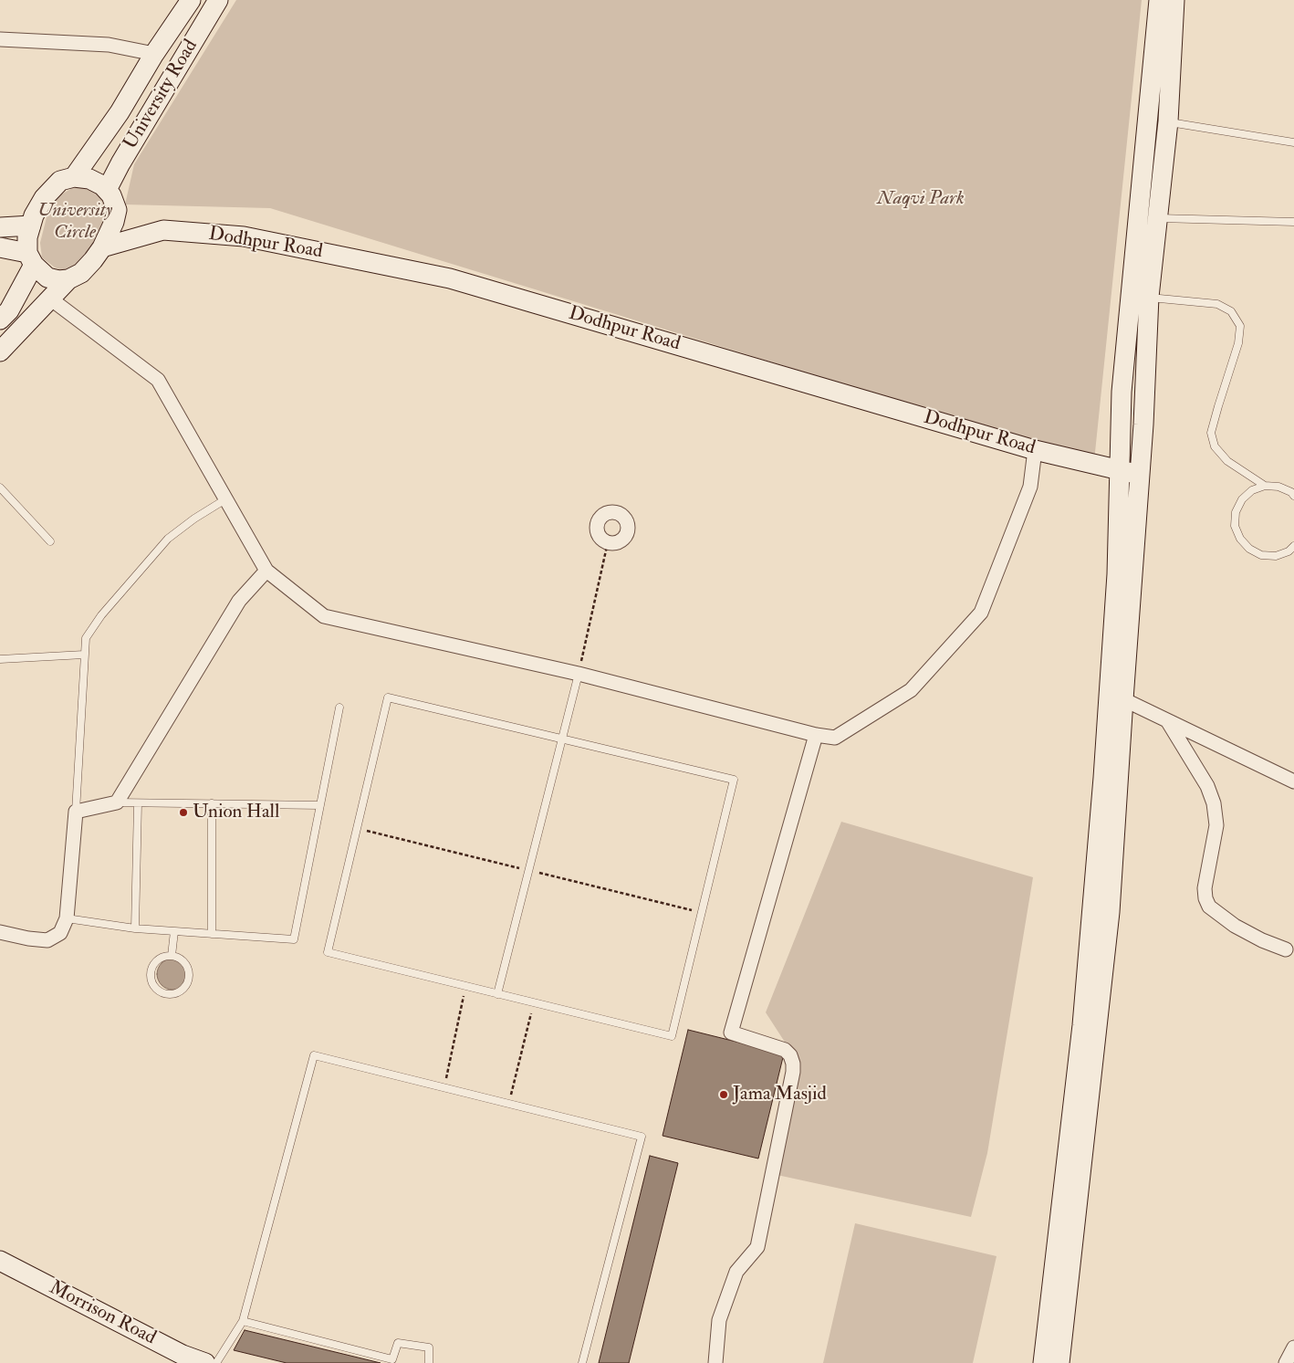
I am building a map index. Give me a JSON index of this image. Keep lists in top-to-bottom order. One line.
{"streets":{"main road":["University Road","Dodhpur Road","Morrison Road"]},"crossings":[["University Road","Dodhpur Road"]],"parks":["Naqvi Park","University Circle"],"places":["Union Hall","Jama Masjid"]}
